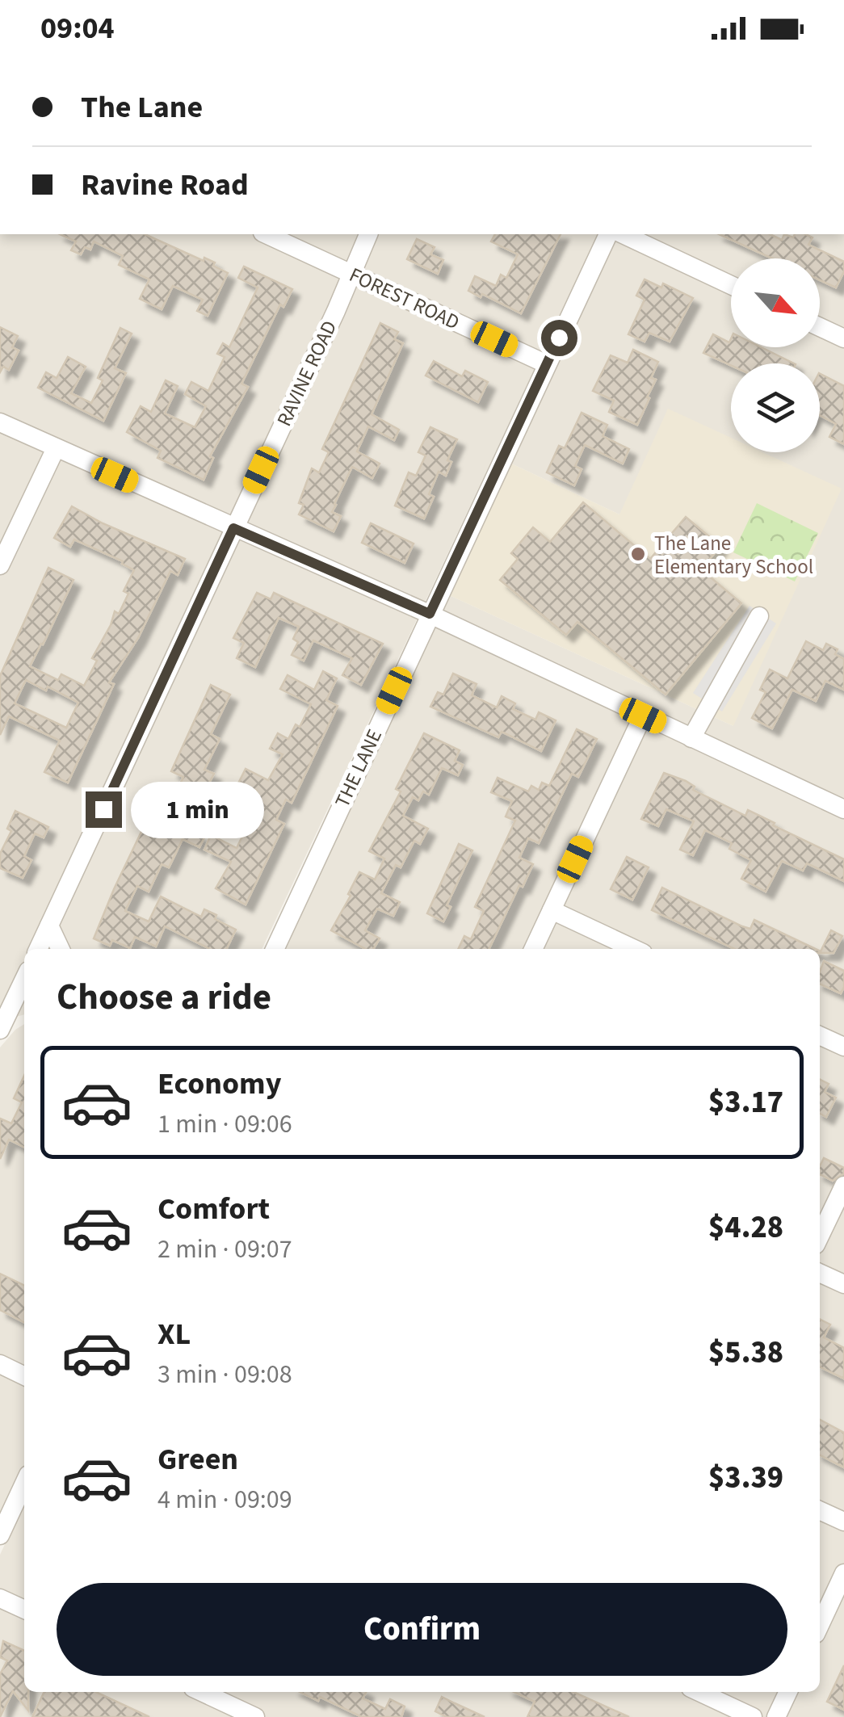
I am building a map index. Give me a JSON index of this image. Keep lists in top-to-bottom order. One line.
{"streets":{"street":["FOREST ROAD","RAVINE ROAD","THE LANE"]},"crossings":[["FOREST ROAD","RAVINE ROAD"],["FOREST ROAD","THE LANE"]],"places":["The Lane Elementary School"],"north":"bottom right","page":{"status":"09:04","banner":["The Lane","Ravine Road"],"bubble":"1 min","heading":"Choose a ride","list":[{"name":"Economy","note":"1 min · 09:06","value":"$3.17"},{"name":"Comfort","note":"2 min · 09:07","value":"$4.28"},{"name":"XL","note":"3 min · 09:08","value":"$5.38"},{"name":"Green","note":"4 min · 09:09","value":"$3.39"}],"buttons":"Confirm"}}
